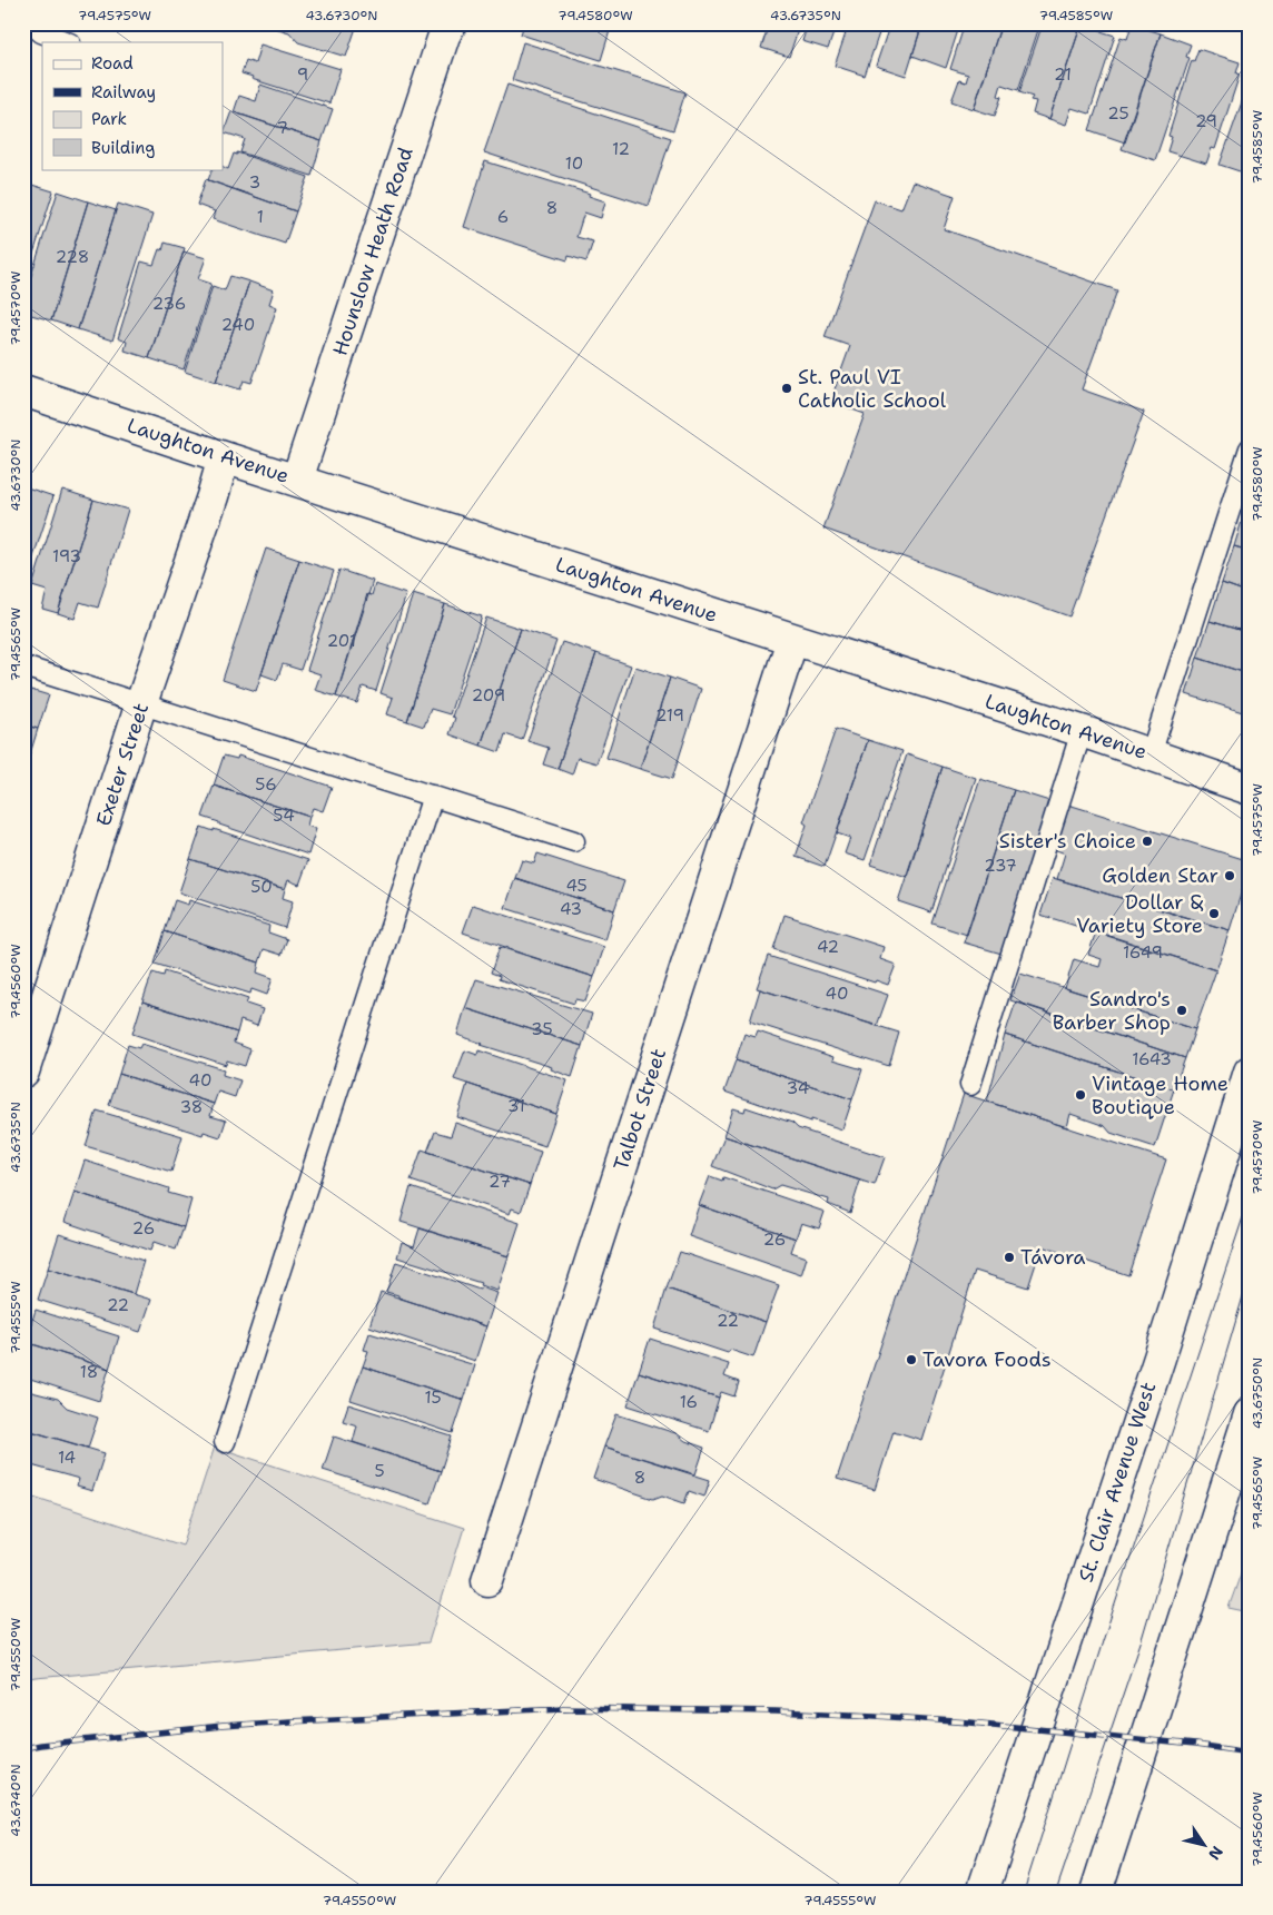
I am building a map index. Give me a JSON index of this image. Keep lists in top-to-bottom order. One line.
{"streets":{"street":["Hounslow Heath Road","Laughton Avenue","Exeter Street","Talbot Street","St. Clair Avenue West"]},"crossings":[["Hounslow Heath Road","Laughton Avenue"],["Laughton Avenue","Exeter Street"],["Laughton Avenue","Talbot Street"]],"places":["St. Paul VI Catholic School","Sister's Choice","Golden Star","Dollar & Variety Store","Sandro's Barber Shop","Vintage Home Boutique","Távora","Tavora Foods"],"house_numbers":["9","21","25","29","7","12","10","3","8","1","6","228","236","240","193","201","209","219","56","54","237","45","50","43","42","1649","40","35","1643","40","34","31","38","27","26","26","22","22","18","15","16","14","5","8"],"legend":["Road","Railway","Park","Building"],"north":"bottom right","coordinates":["79.4575°W","43.6730°N","79.4580°W","43.6735°N","79.4585°W","79.4570°W","79.4565°W","79.4560°W","79.4555°W","43.6750°N","79.4550°W","43.6740°N"]}
